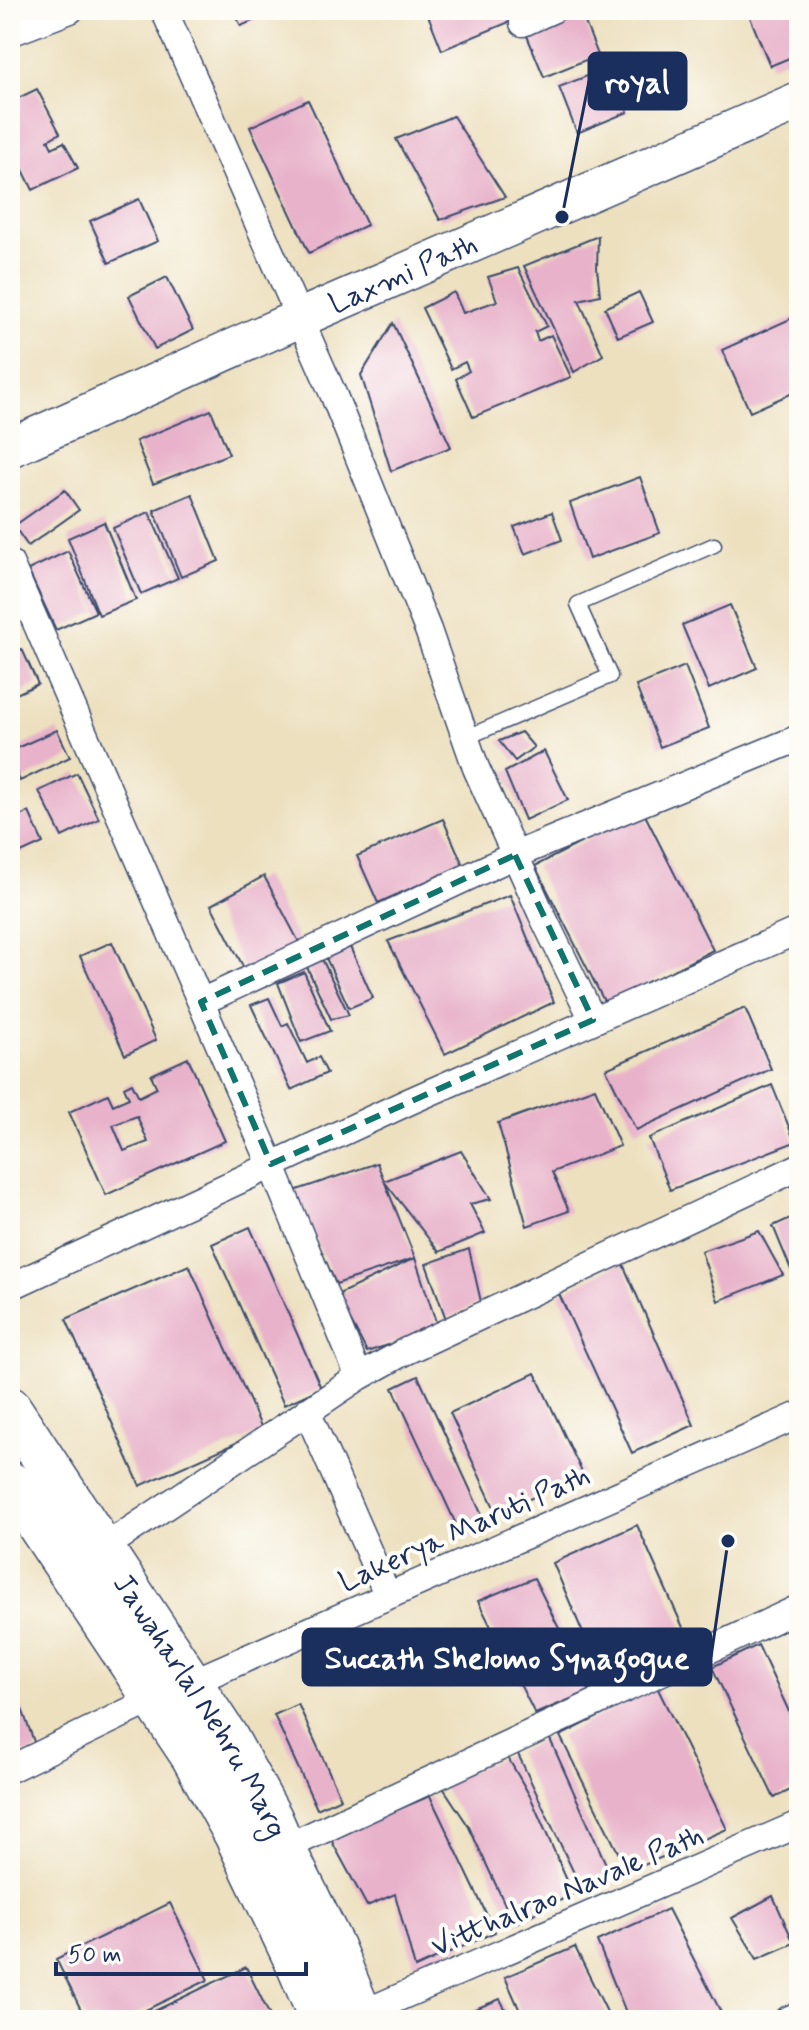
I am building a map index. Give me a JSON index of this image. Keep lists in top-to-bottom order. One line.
{"streets":{"main road":["Jawaharlal Nehru Marg"],"street":["Laxmi Path","Lakerya Maruti Path","Vitthalrao Navale Path"]},"crossings":[["Lakerya Maruti Path","Jawaharlal Nehru Marg"],["Jawaharlal Nehru Marg","Vitthalrao Navale Path"]],"places":["royal","Succath Shelomo Synagogue"],"scale_bar":"50 m"}
